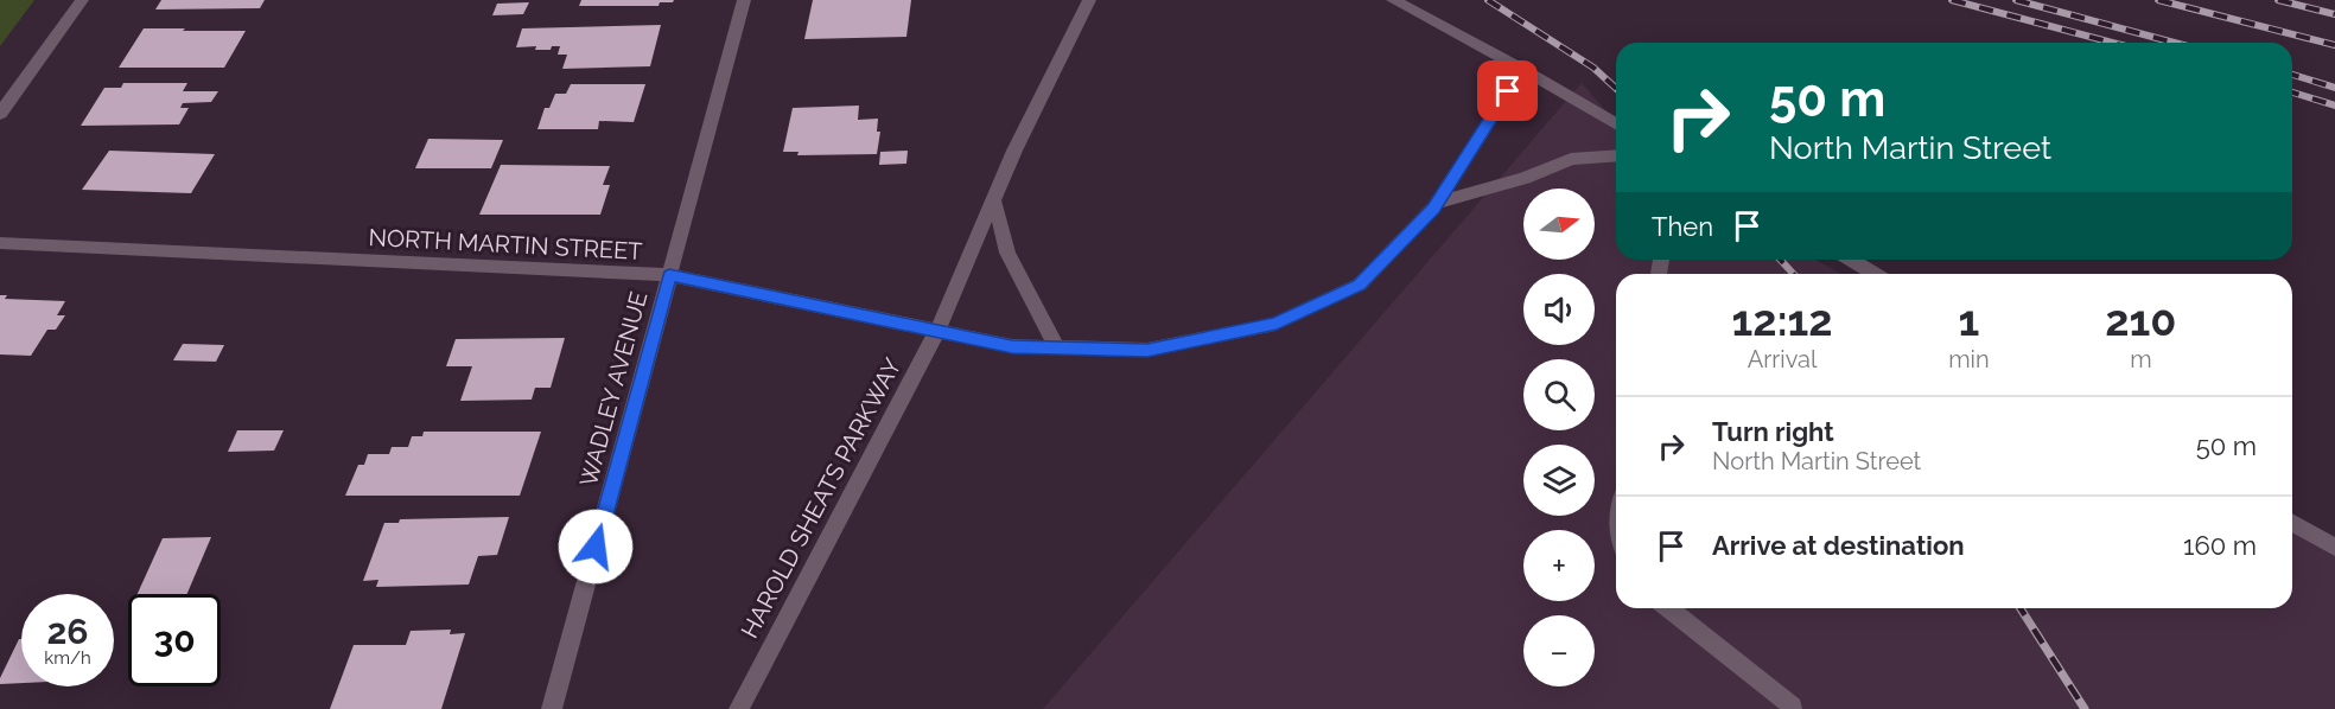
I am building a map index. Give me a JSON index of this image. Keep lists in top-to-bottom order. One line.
{"streets":{"street":["NORTH MARTIN STREET","WADLEY AVENUE","HAROLD SHEATS PARKWAY"]},"crossings":[["NORTH MARTIN STREET","WADLEY AVENUE"],["NORTH MARTIN STREET","HAROLD SHEATS PARKWAY"]],"north":"right","page":{"turn":["50 m","North Martin Street"],"map_buttons":["+","−"],"then":"Then","eta":["12:12","Arrival","1","min","210","m"],"list":[{"name":"Turn right","note":"North Martin Street","value":"50 m"},{"name":"Arrive at destination","value":"160 m"}],"speed":"26 km/h","limit":"30"}}
